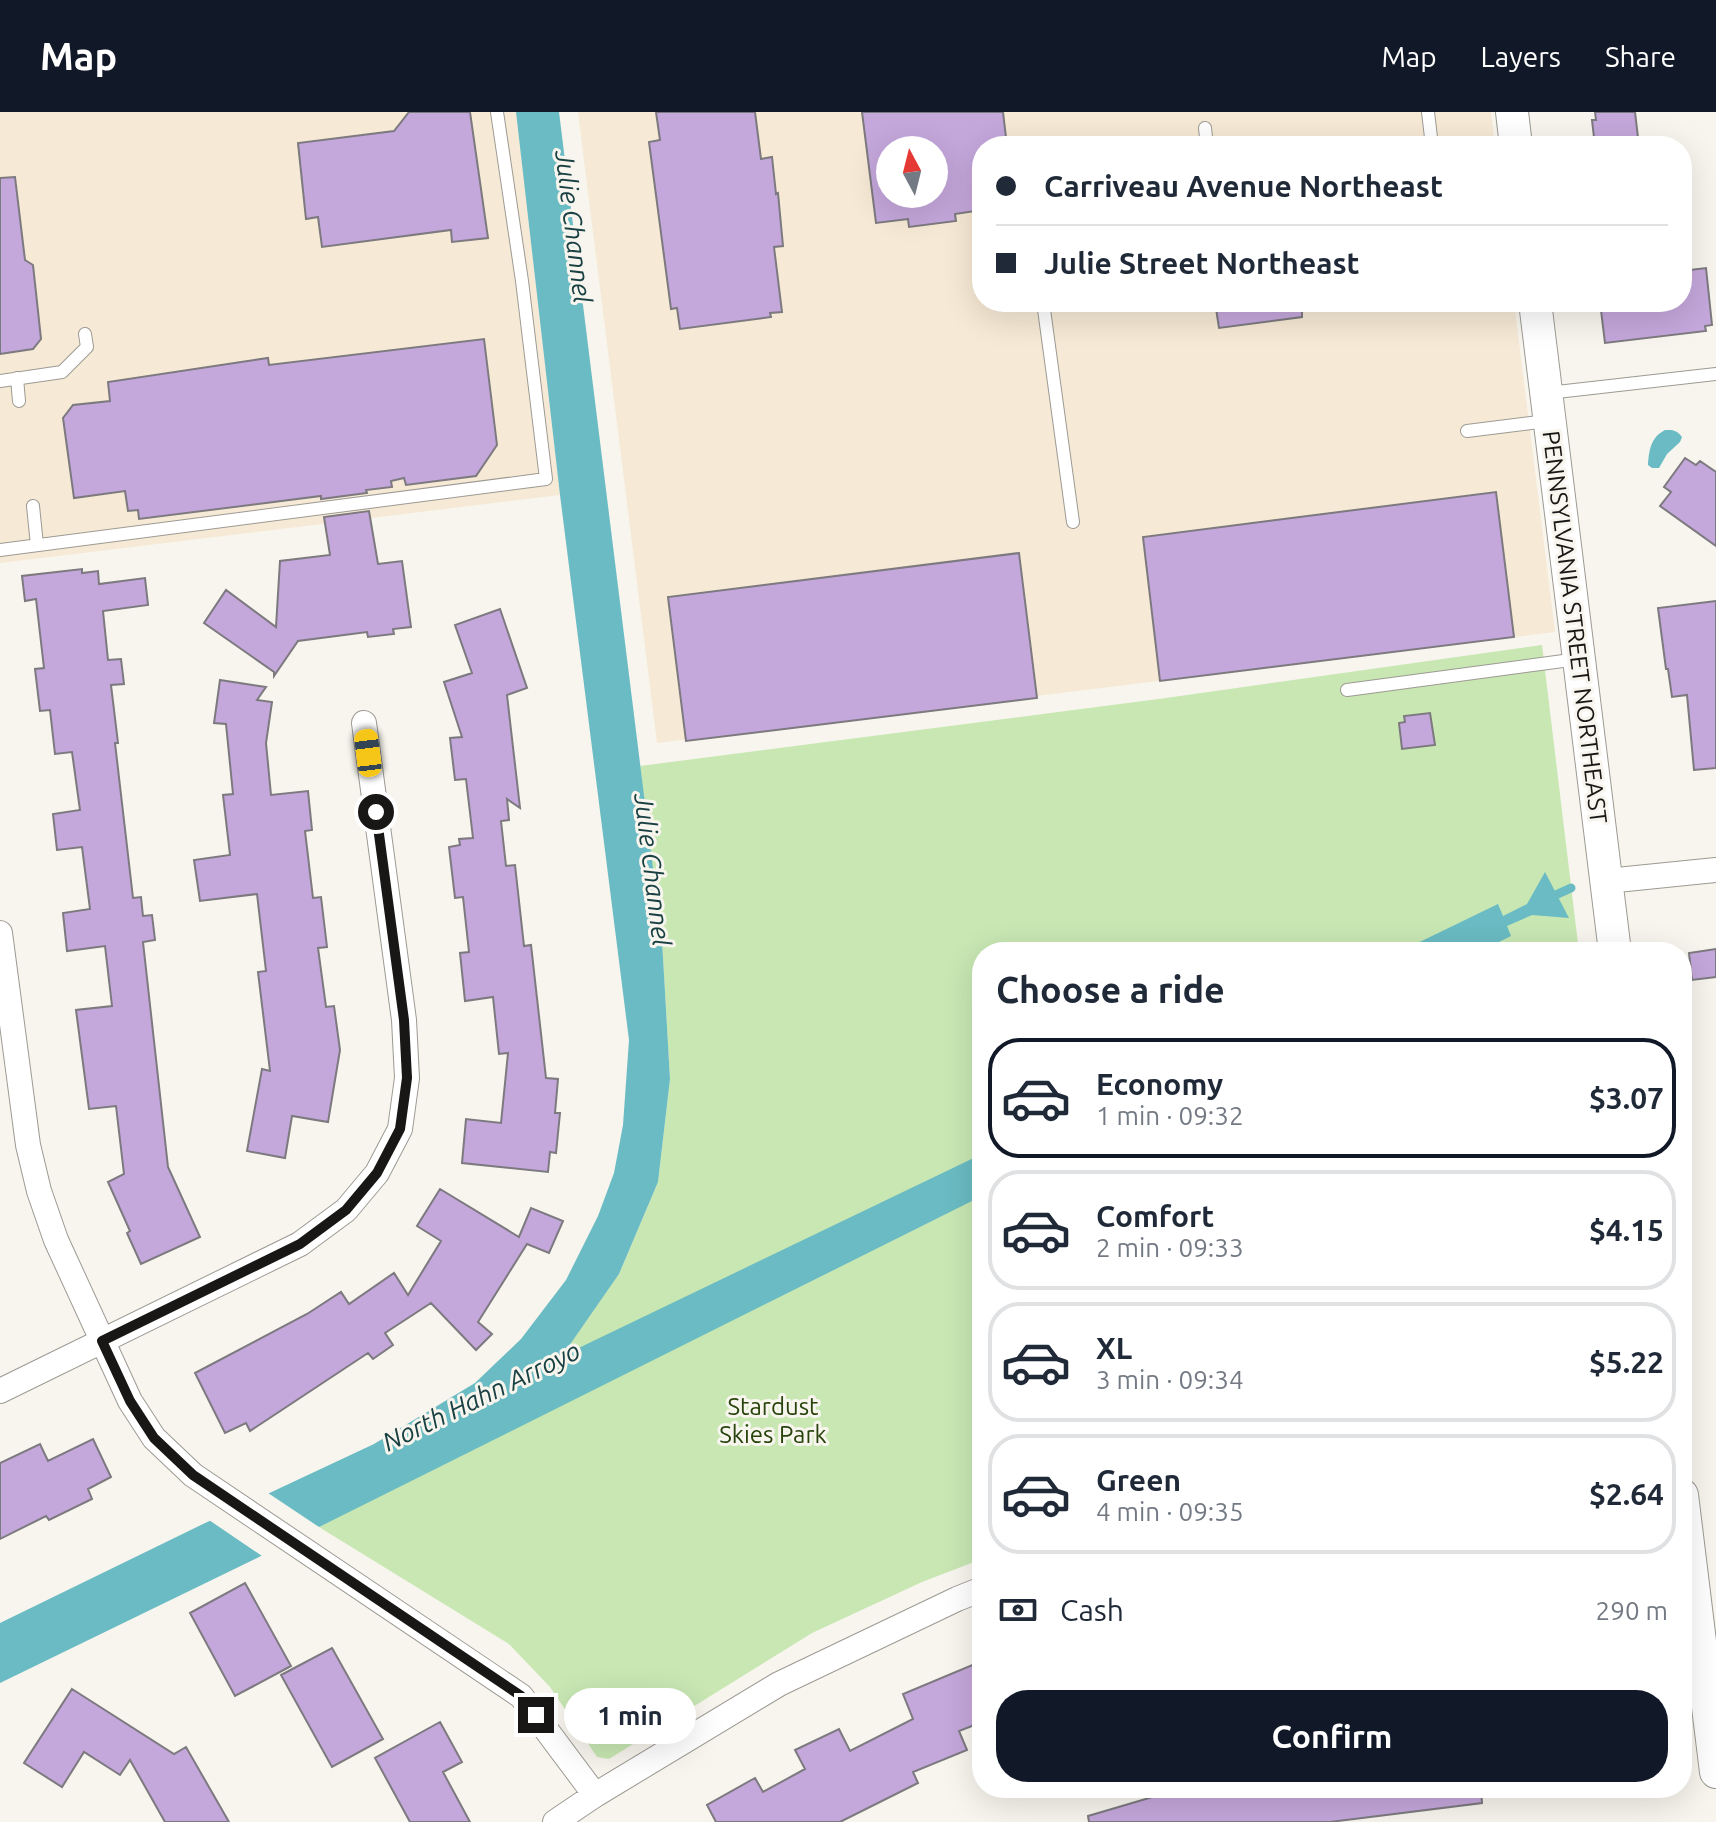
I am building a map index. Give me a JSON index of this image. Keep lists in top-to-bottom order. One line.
{"streets":{"street":["PENNSYLVANIA STREET NORTHEAST"]},"water":["Julie Channel","North Hahn Arroyo"],"parks":["Stardust Skies Park"],"north":"top","page":{"header":"Map","nav":["Map","Layers","Share"],"banner":["Carriveau Avenue Northeast","Julie Street Northeast"],"heading":"Choose a ride","list":[{"name":"Economy","note":"1 min · 09:32","value":"$3.07"},{"name":"Comfort","note":"2 min · 09:33","value":"$4.15"},{"name":"XL","note":"3 min · 09:34","value":"$5.22"},{"name":"Green","note":"4 min · 09:35","value":"$2.64"}],"pay":["Cash","290 m"],"buttons":"Confirm","bubble":"1 min"}}
